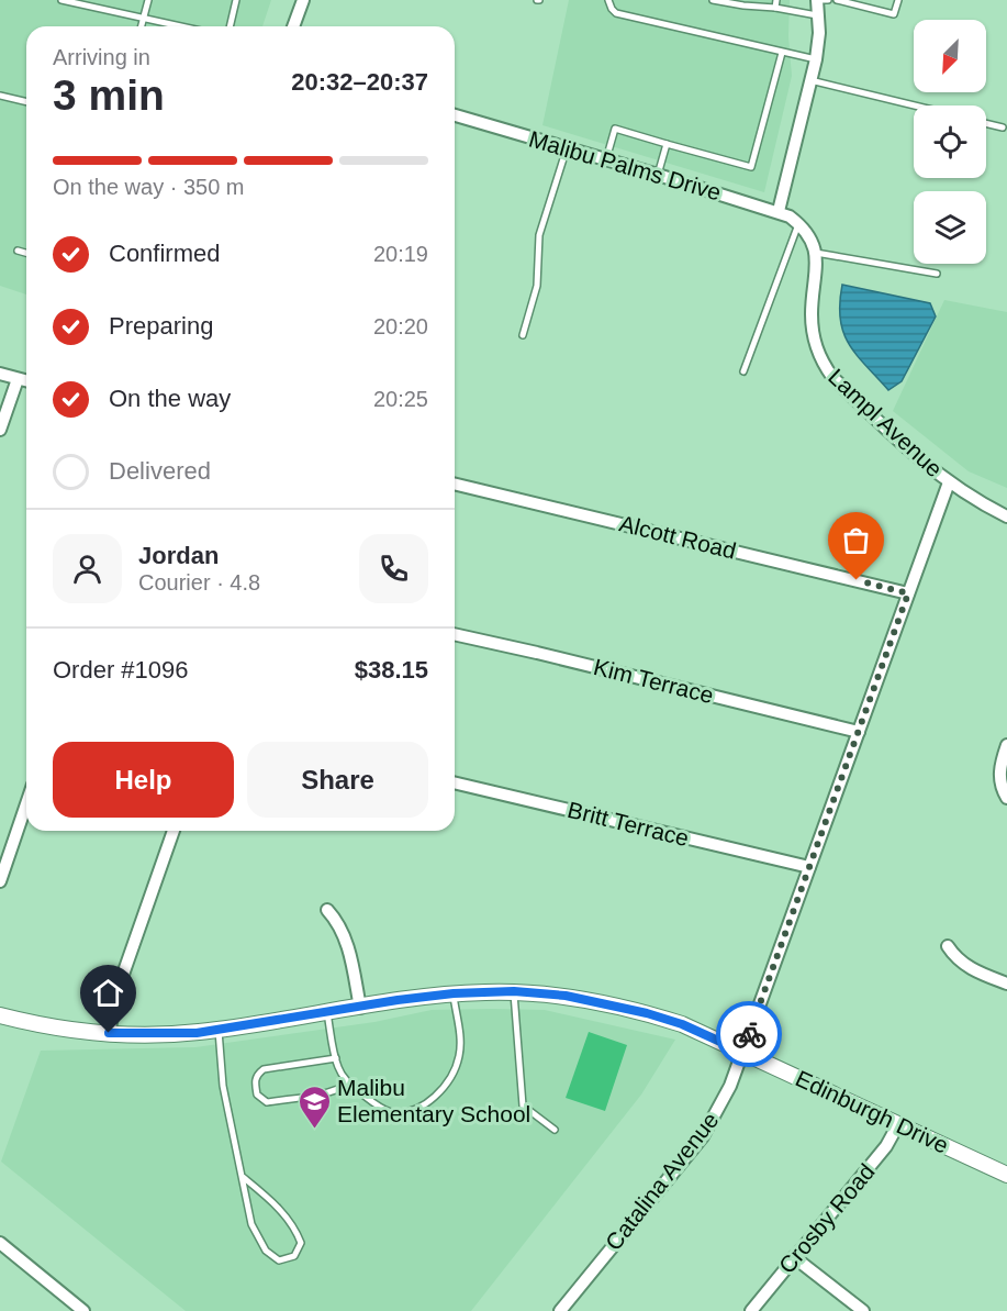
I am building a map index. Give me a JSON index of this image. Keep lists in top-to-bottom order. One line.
{"streets":{"street":["Malibu Palms Drive","Lampl Avenue","Alcott Road","Kim Terrace","Britt Terrace","Edinburgh Drive","Catalina Avenue","Crosby Road"]},"crossings":[["Lampl Avenue","Catalina Avenue"],["Alcott Road","Catalina Avenue"],["Kim Terrace","Catalina Avenue"],["Britt Terrace","Catalina Avenue"],["Edinburgh Drive","Catalina Avenue"],["Edinburgh Drive","Crosby Road"]],"places":{"school or university":["Malibu Elementary School"]},"north":"bottom left","page":{"heading":["3 min","Arriving in","20:32–20:37"],"panel":["Jordan","Courier · 4.8","Order #1096","$38.15"],"bar":"On the way · 350 m","list":[["Confirmed","20:19"],["Preparing","20:20"],["On the way","20:25"],"Delivered"],"buttons":["Help","Share"]}}
